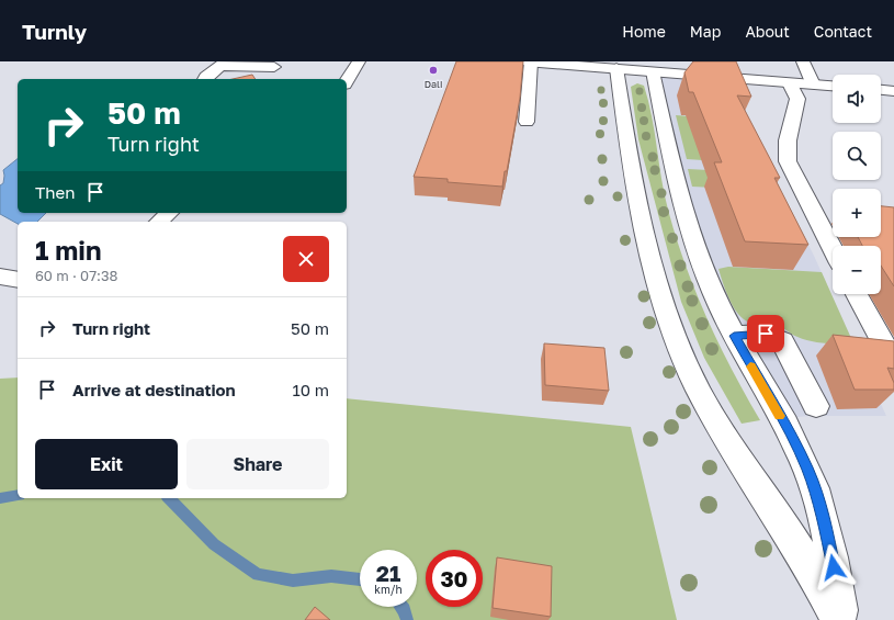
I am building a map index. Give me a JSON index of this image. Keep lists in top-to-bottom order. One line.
{"places":["Dali"],"page":{"header":"Turnly","nav":["Home","Map","About","Contact"],"map_buttons":["+","−"],"turn":["50 m","Turn right"],"then":"Then","heading":["1 min","60 m · 07:38"],"list":[{"name":"Turn right","value":"50 m"},{"name":"Arrive at destination","value":"10 m"}],"buttons":["Exit","Share"],"speed":"21 km/h","limit":"30"}}
